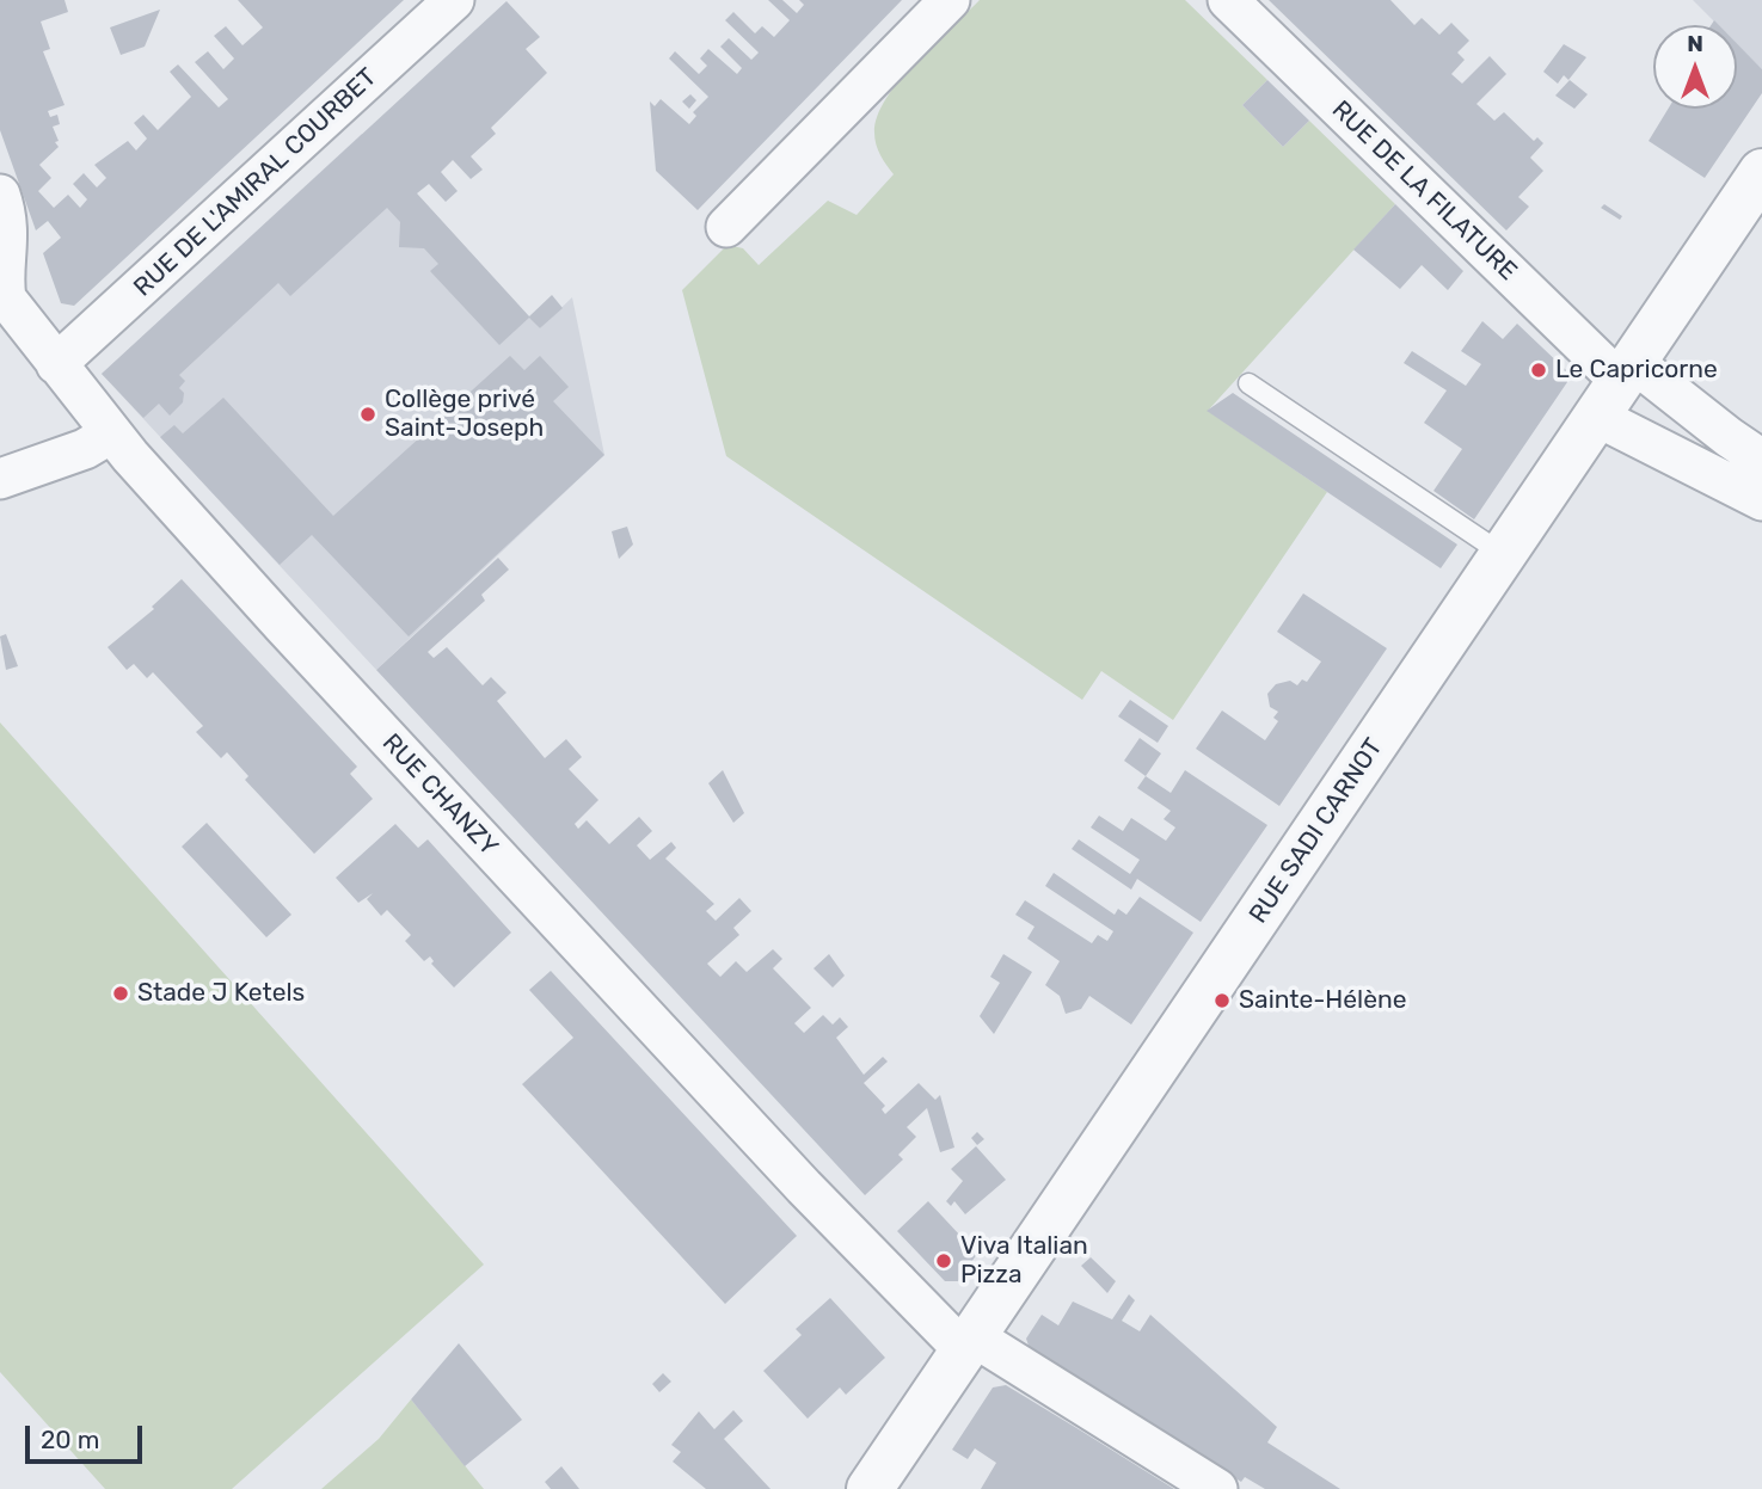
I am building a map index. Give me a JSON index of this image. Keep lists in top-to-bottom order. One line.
{"streets":{"street":["RUE DE L'AMIRAL COURBET","RUE DE LA FILATURE","RUE CHANZY","RUE SADI CARNOT"]},"crossings":[["RUE DE L'AMIRAL COURBET","RUE CHANZY"],["RUE DE LA FILATURE","RUE SADI CARNOT"],["RUE CHANZY","RUE SADI CARNOT"]],"places":["Le Capricorne","Collège privé Saint-Joseph","Stade J Ketels","Sainte-Hélène","Viva Italian Pizza"],"scale_bar":"20 m","north":"top"}
